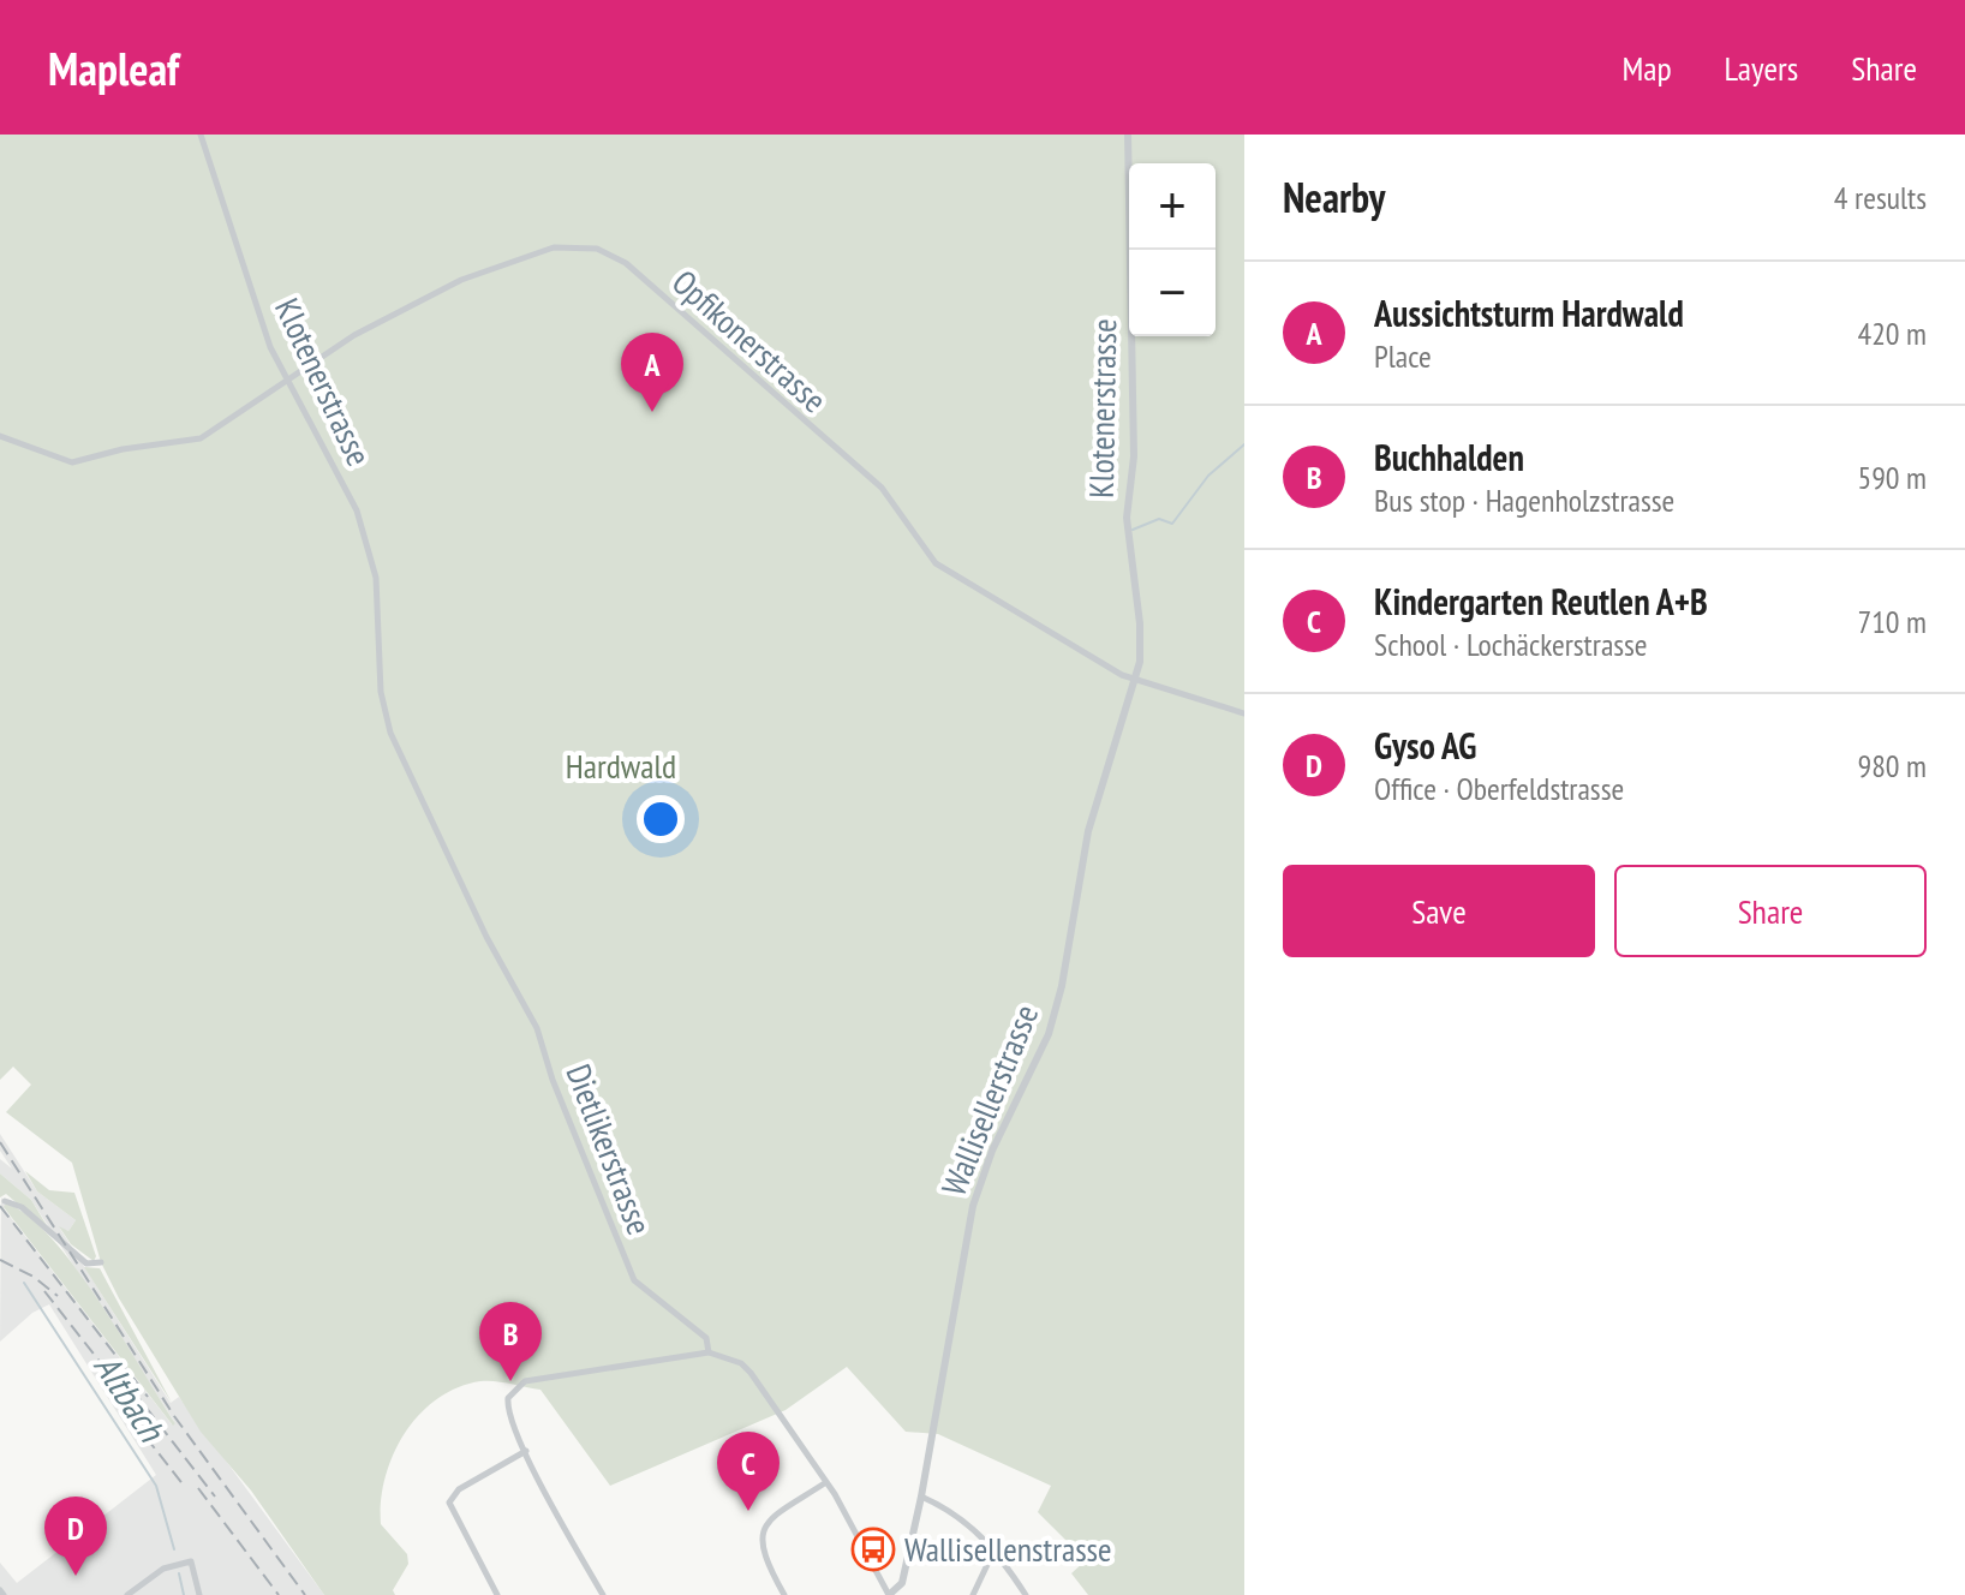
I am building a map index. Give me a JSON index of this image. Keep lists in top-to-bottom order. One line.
{"streets":{"street":["Opfikonerstrasse","Klotenerstrasse","Wallisellerstrasse","Dietlikerstrasse"]},"crossings":[["Opfikonerstrasse","Klotenerstrasse"],["Opfikonerstrasse","Wallisellerstrasse"],["Klotenerstrasse","Wallisellerstrasse"],["Klotenerstrasse","Dietlikerstrasse"],["Wallisellerstrasse","Dietlikerstrasse"]],"water":["Altbach"],"parks":["Hardwald"],"places":{"bus stop":["Wallisellenstrasse"]},"page":{"header":"Mapleaf","nav":["Map","Layers","Share"],"heading":["Nearby","4 results"],"map_buttons":["+","−"],"list":[{"mark":"A","name":"Aussichtsturm Hardwald","note":"Place","value":"420 m"},{"mark":"B","name":"Buchhalden","note":"Bus stop · Hagenholzstrasse","value":"590 m"},{"mark":"C","name":"Kindergarten Reutlen A+B","note":"School · Lochäckerstrasse","value":"710 m"},{"mark":"D","name":"Gyso AG","note":"Office · Oberfeldstrasse","value":"980 m"}],"pins":["A","B","C","D"],"buttons":["Save","Share"]}}
